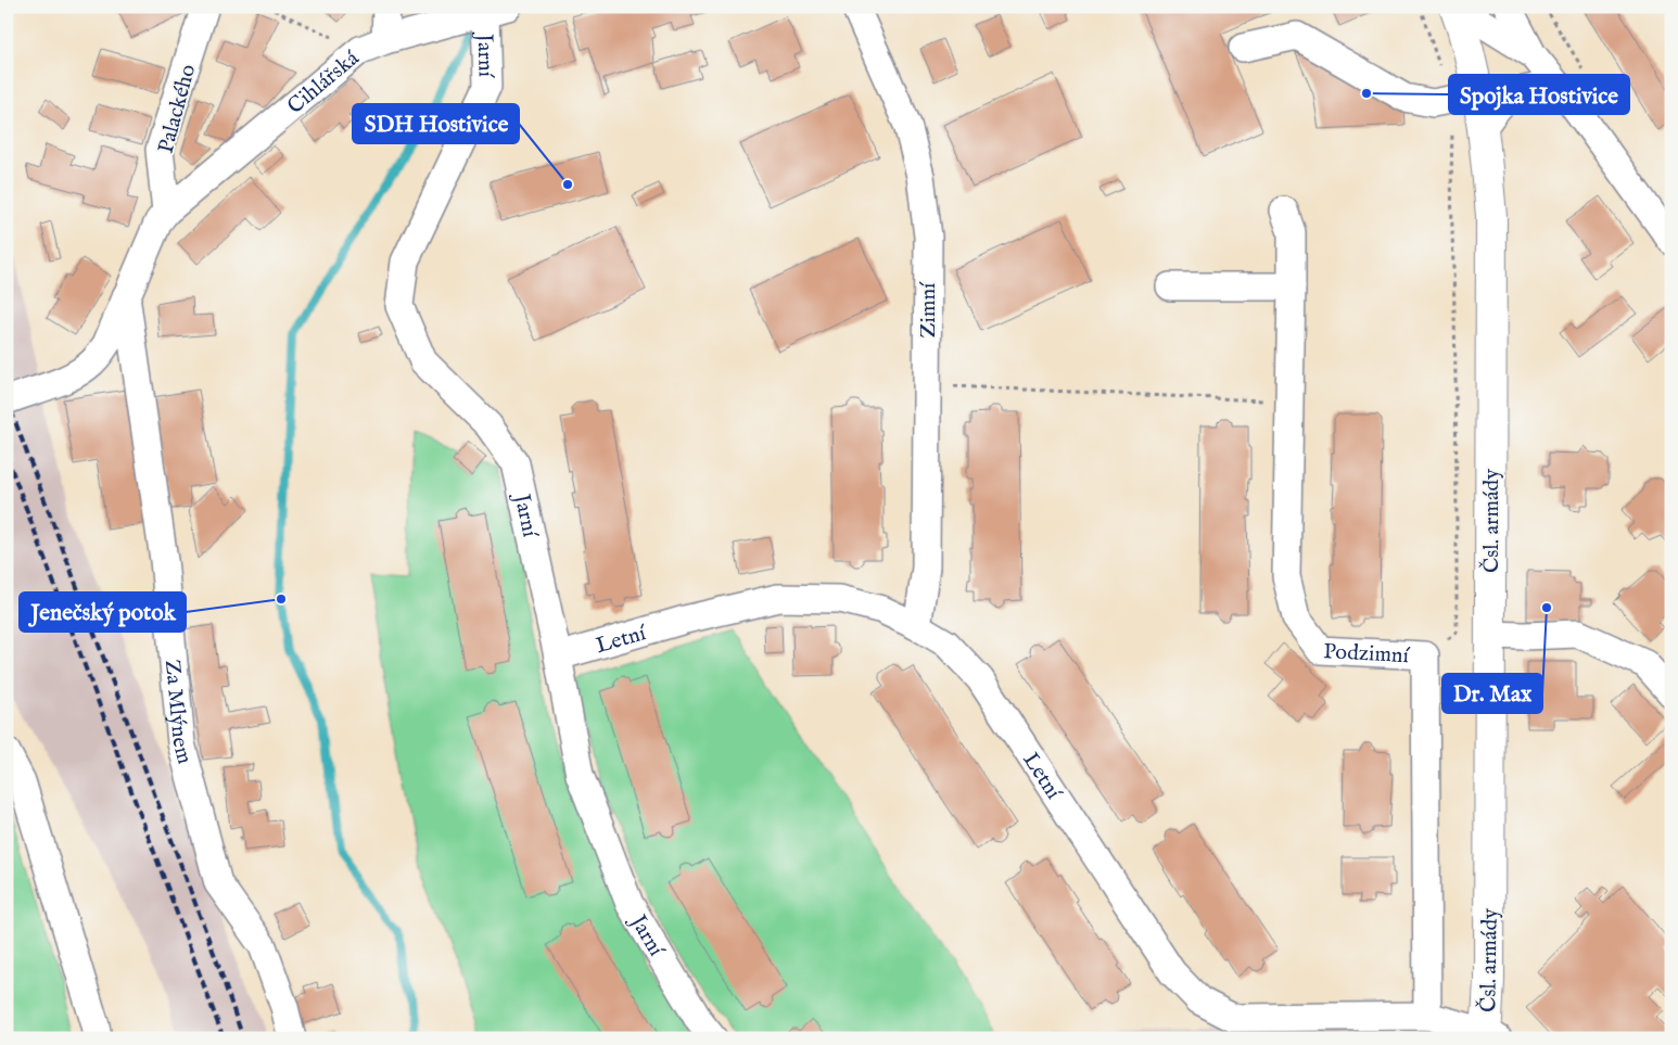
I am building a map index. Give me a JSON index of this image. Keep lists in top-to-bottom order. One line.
{"streets":{"main road":["Čsl. armády"],"street":["Jarní","Cihlářská","Palackého","Zimní","Letní","Podzimní","Za Mlýnem"]},"crossings":[["Jarní","Cihlářská"],["Jarní","Letní"],["Cihlářská","Palackého"],["Zimní","Letní"],["Čsl. armády","Letní"],["Letní","Podzimní"]],"places":["Spojka Hostivice","SDH Hostivice","Jenečský potok","Dr. Max"]}
